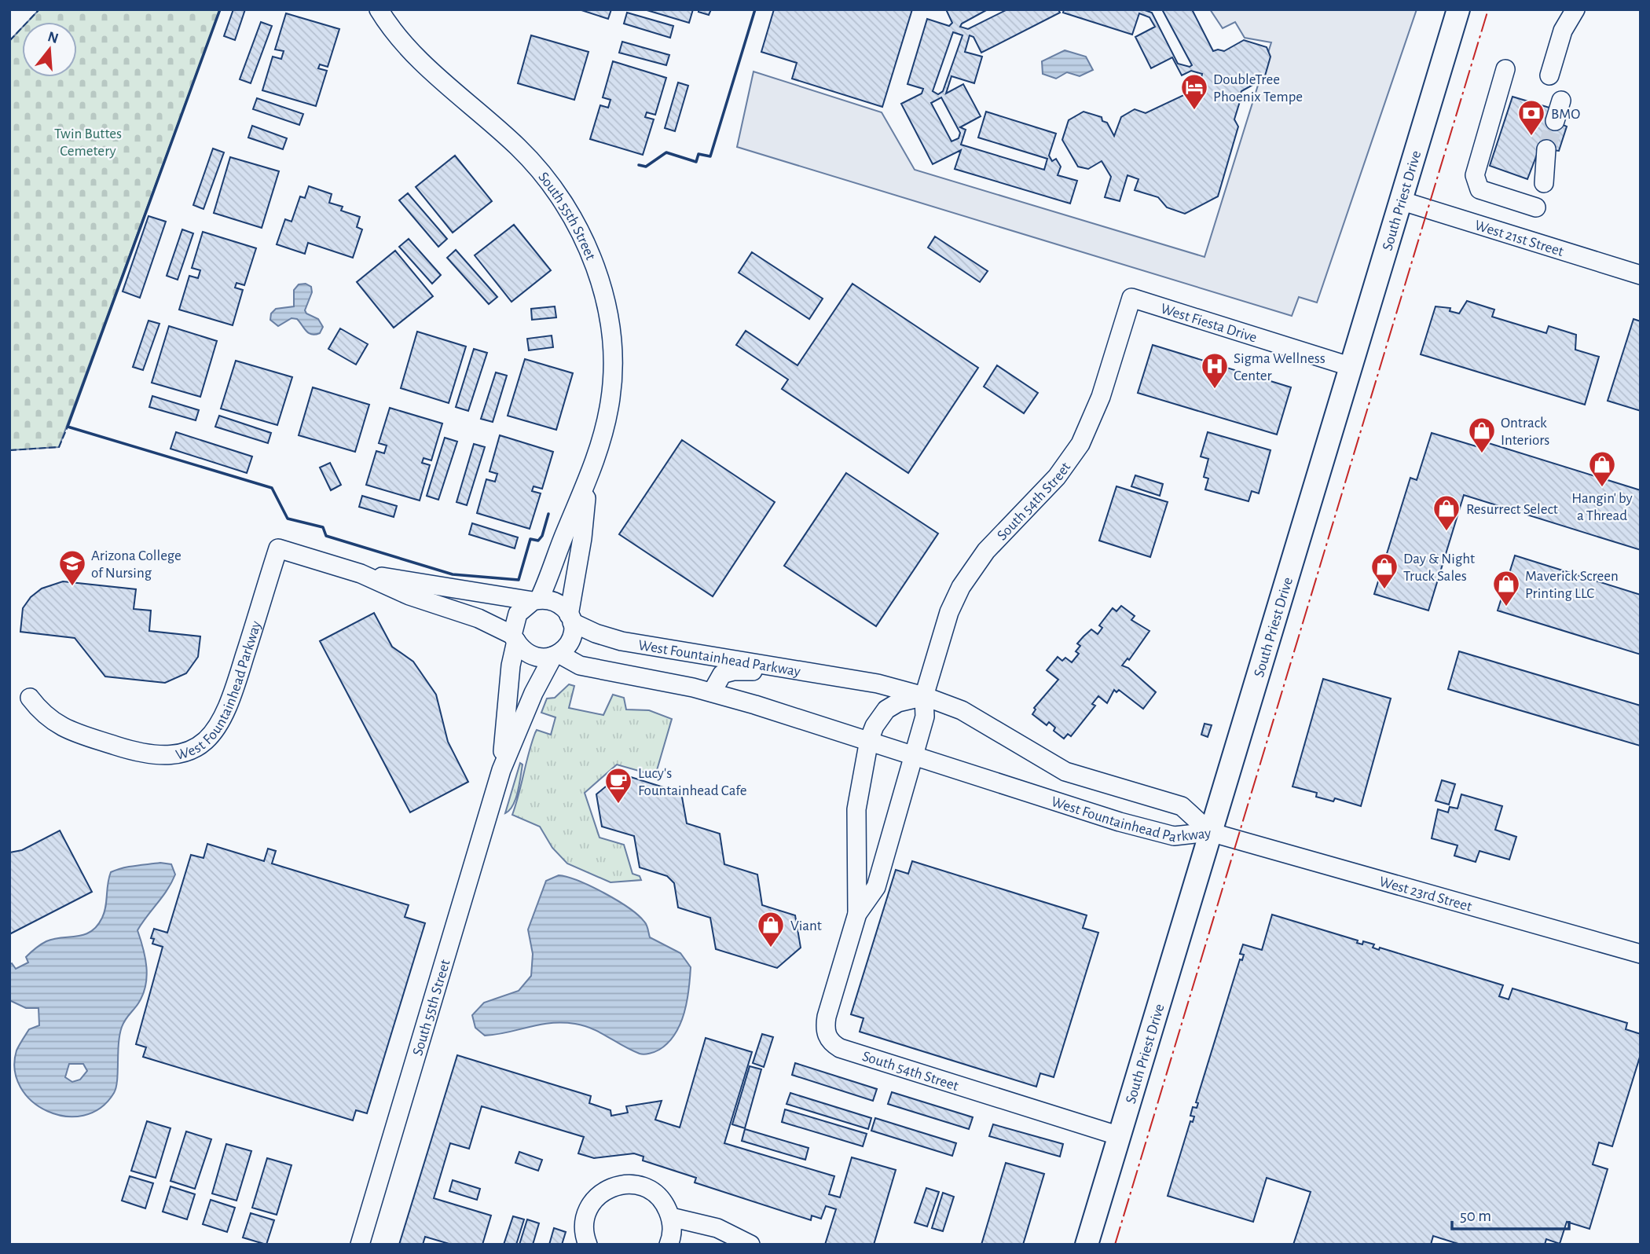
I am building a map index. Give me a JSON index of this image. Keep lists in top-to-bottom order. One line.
{"streets":{"main road":["South Priest Drive"],"street":["South 55th Street","West 21st Street","West Fiesta Drive","South 54th Street","West Fountainhead Parkway","West 23rd Street"]},"crossings":[["South Priest Drive","West 21st Street"],["South Priest Drive","West Fiesta Drive"],["South Priest Drive","South 54th Street"],["South Priest Drive","West Fountainhead Parkway"],["South Priest Drive","West 23rd Street"],["South 55th Street","West Fountainhead Parkway"],["West Fiesta Drive","South 54th Street"],["South 54th Street","West Fountainhead Parkway"],["West Fountainhead Parkway","West 23rd Street"]],"parks":["Twin Buttes Cemetery"],"places":{"hotel":["DoubleTree Phoenix Tempe"],"bank":["BMO"],"hospital":["Sigma Wellness Center"],"shop":["Ontrack Interiors","Hangin' by a Thread","Resurrect Select","Day & Night Truck Sales","Maverick Screen Printing LLC","Viant"],"school or university":["Arizona College of Nursing"],"cafe":["Lucy's Fountainhead Cafe"]},"scale_bar":"50 m","north":"top"}
